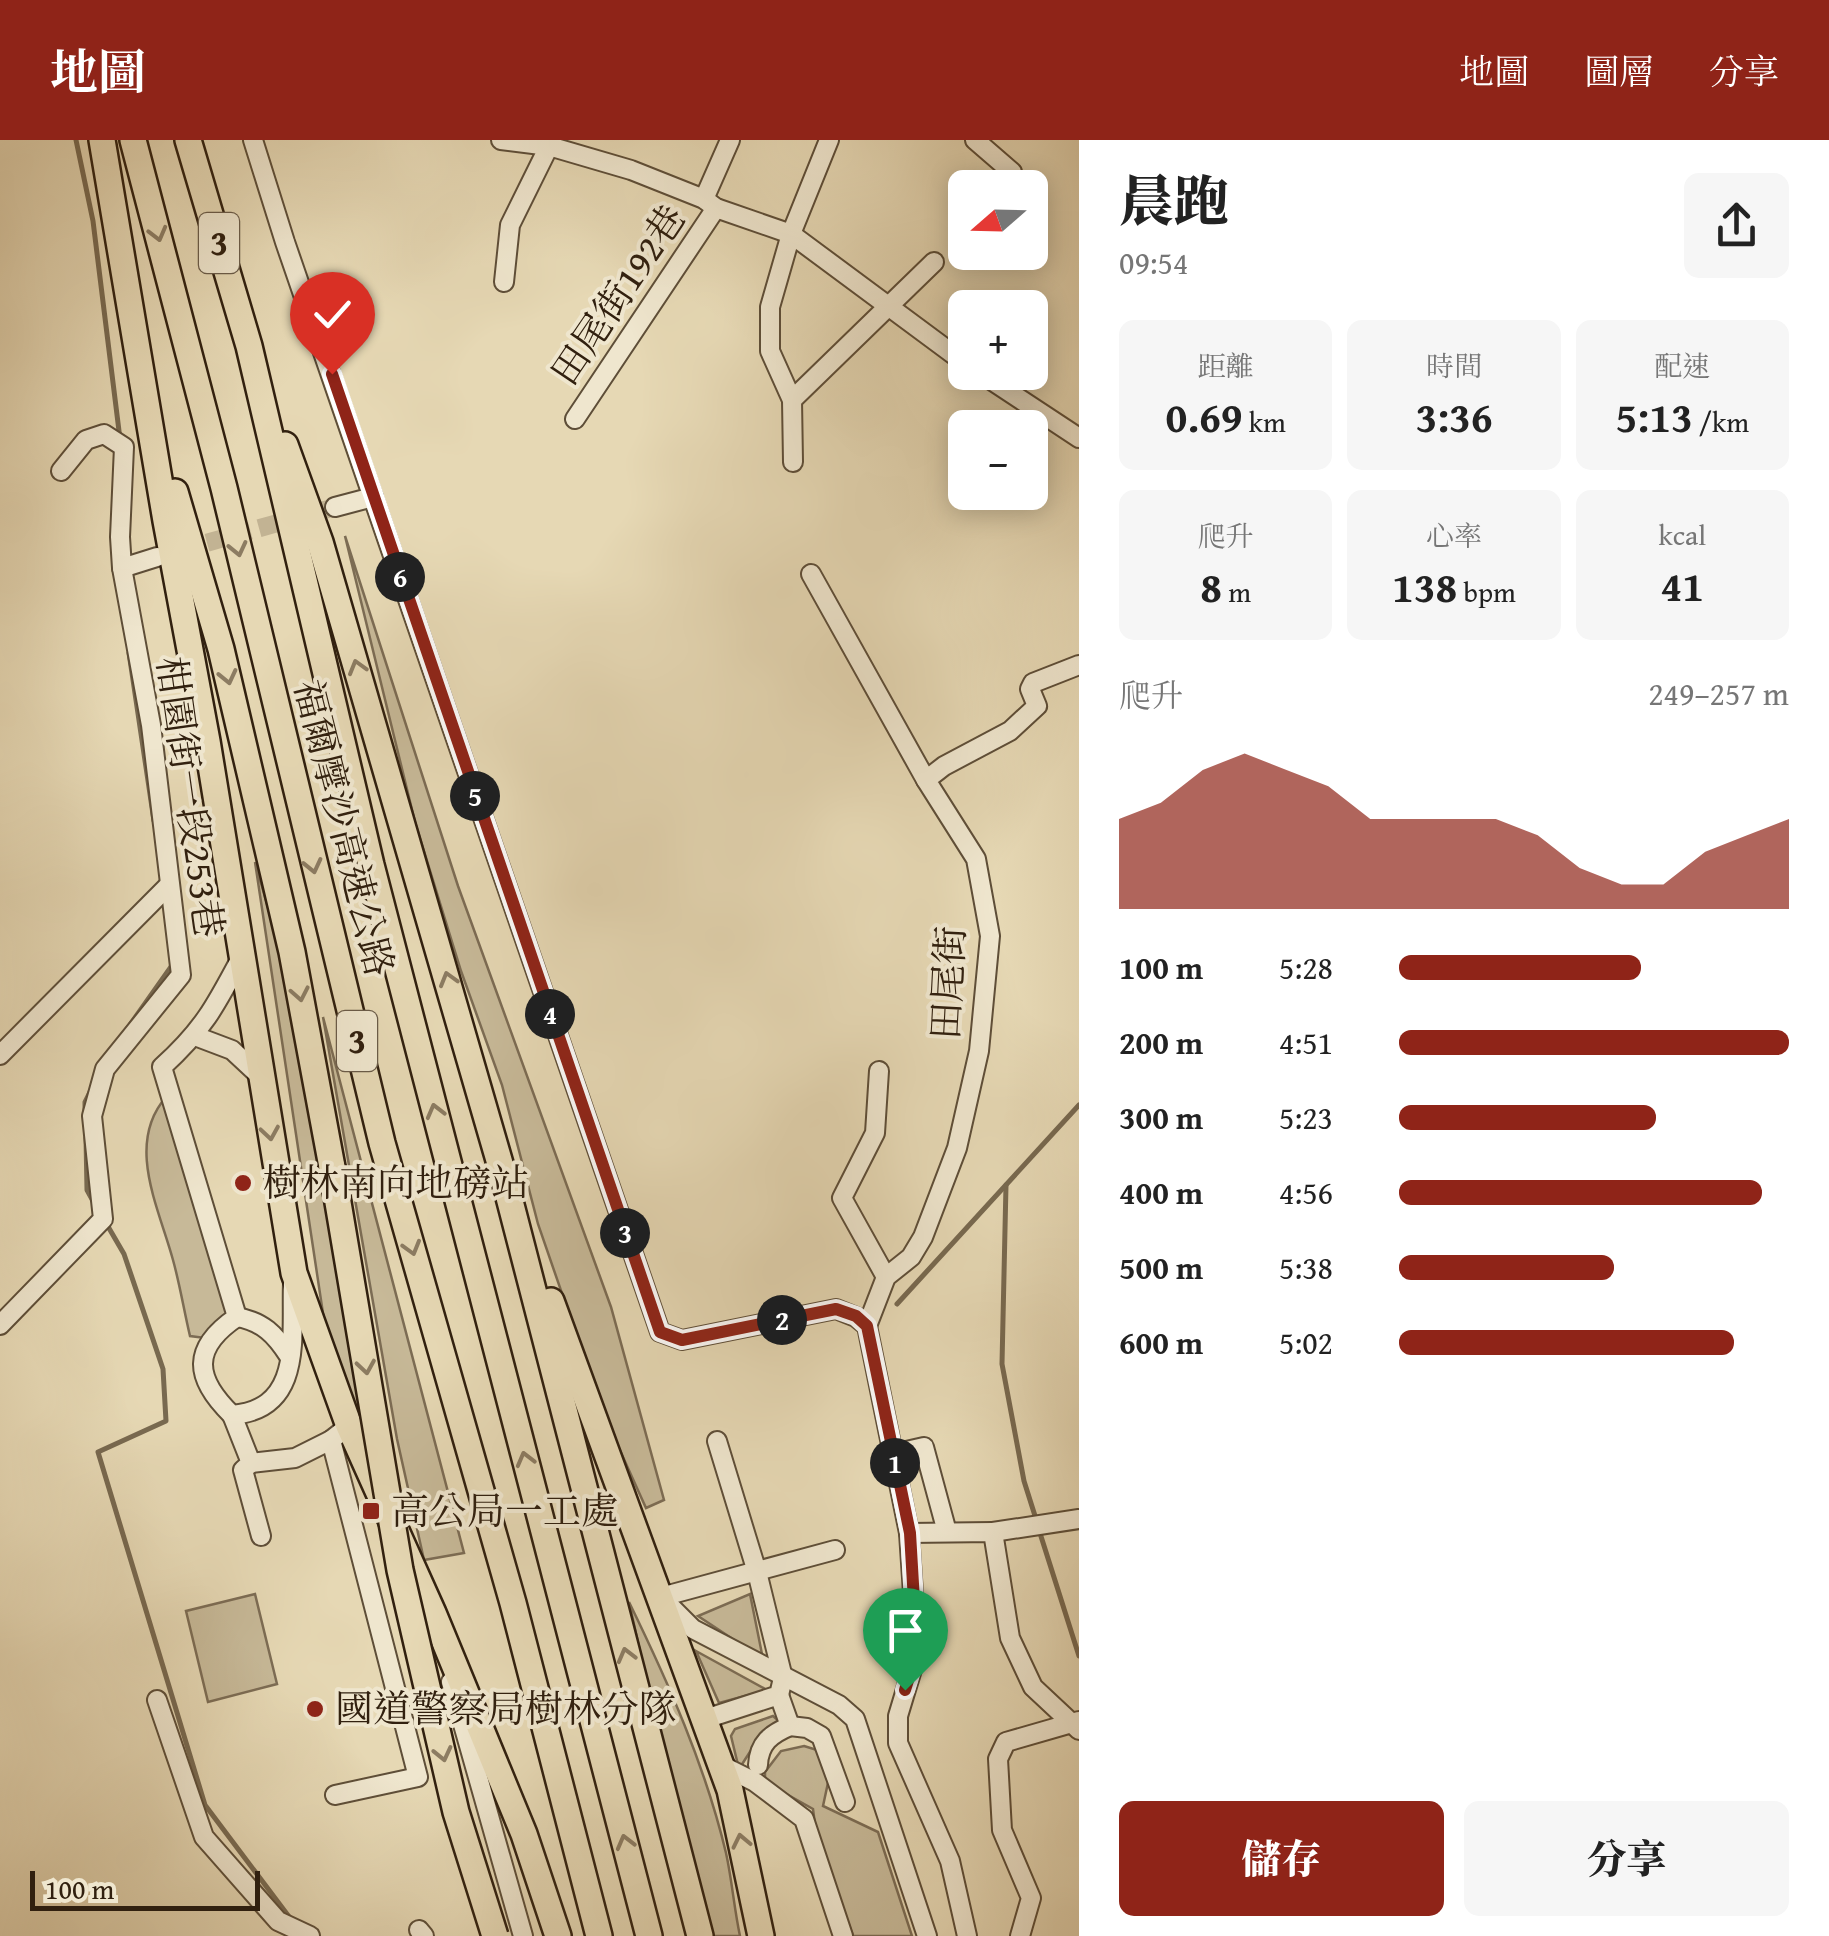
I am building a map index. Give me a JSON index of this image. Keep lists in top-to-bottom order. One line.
{"streets":{"highway":["3","福爾摩沙高速公路"],"street":["田尾街192巷","柑園街一段253巷","田尾街"]},"places":{"other":["樹林南向地磅站","國道警察局樹林分隊"],"transit":["高公局一工處"]},"scale_bar":"100 m","north":"left","page":{"header":"地圖","nav":["地圖","圖層","分享"],"heading":["晨跑","09:54"],"map_buttons":["+","−"],"stats":[["距離","0.69 km"],["時間","3:36"],["配速","5:13 /km"],["爬升","8 m"],["心率","138 bpm"],["kcal","41"]],"pins":["6","5","4","3","2","1"],"chart":["爬升","249–257 m"],"list":[{"name":"100 m","note":"5:28"},{"name":"200 m","note":"4:51"},{"name":"300 m","note":"5:23"},{"name":"400 m","note":"4:56"},{"name":"500 m","note":"5:38"},{"name":"600 m","note":"5:02"}],"buttons":["儲存","分享"],"scale":"100 m"}}
